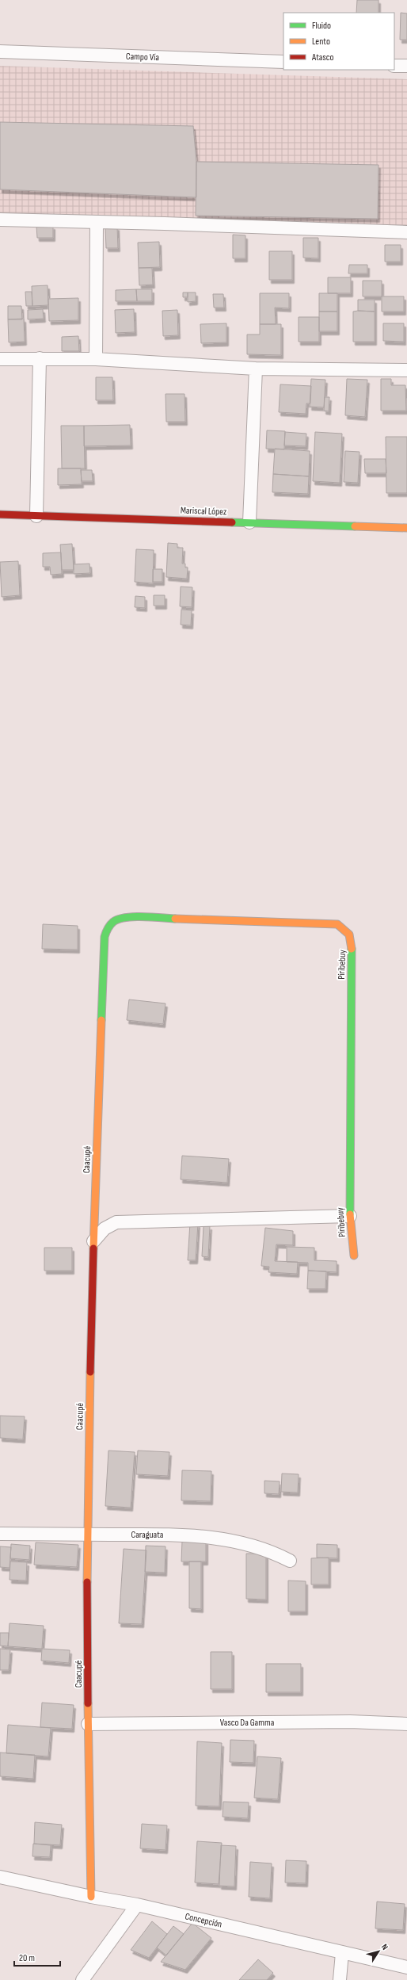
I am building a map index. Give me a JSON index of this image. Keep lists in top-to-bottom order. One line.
{"streets":{"street":["Campo Vía","Mariscal López","Piribebuy","Caacupé","Caraguata","Vasco Da Gamma","Concepción"]},"crossings":[["Piribebuy","Caacupé"],["Caacupé","Caraguata"],["Caacupé","Vasco Da Gamma"],["Caacupé","Concepción"]],"legend":["Fluido","Lento","Atasco"],"scale_bar":"20 m","north":"top right"}
